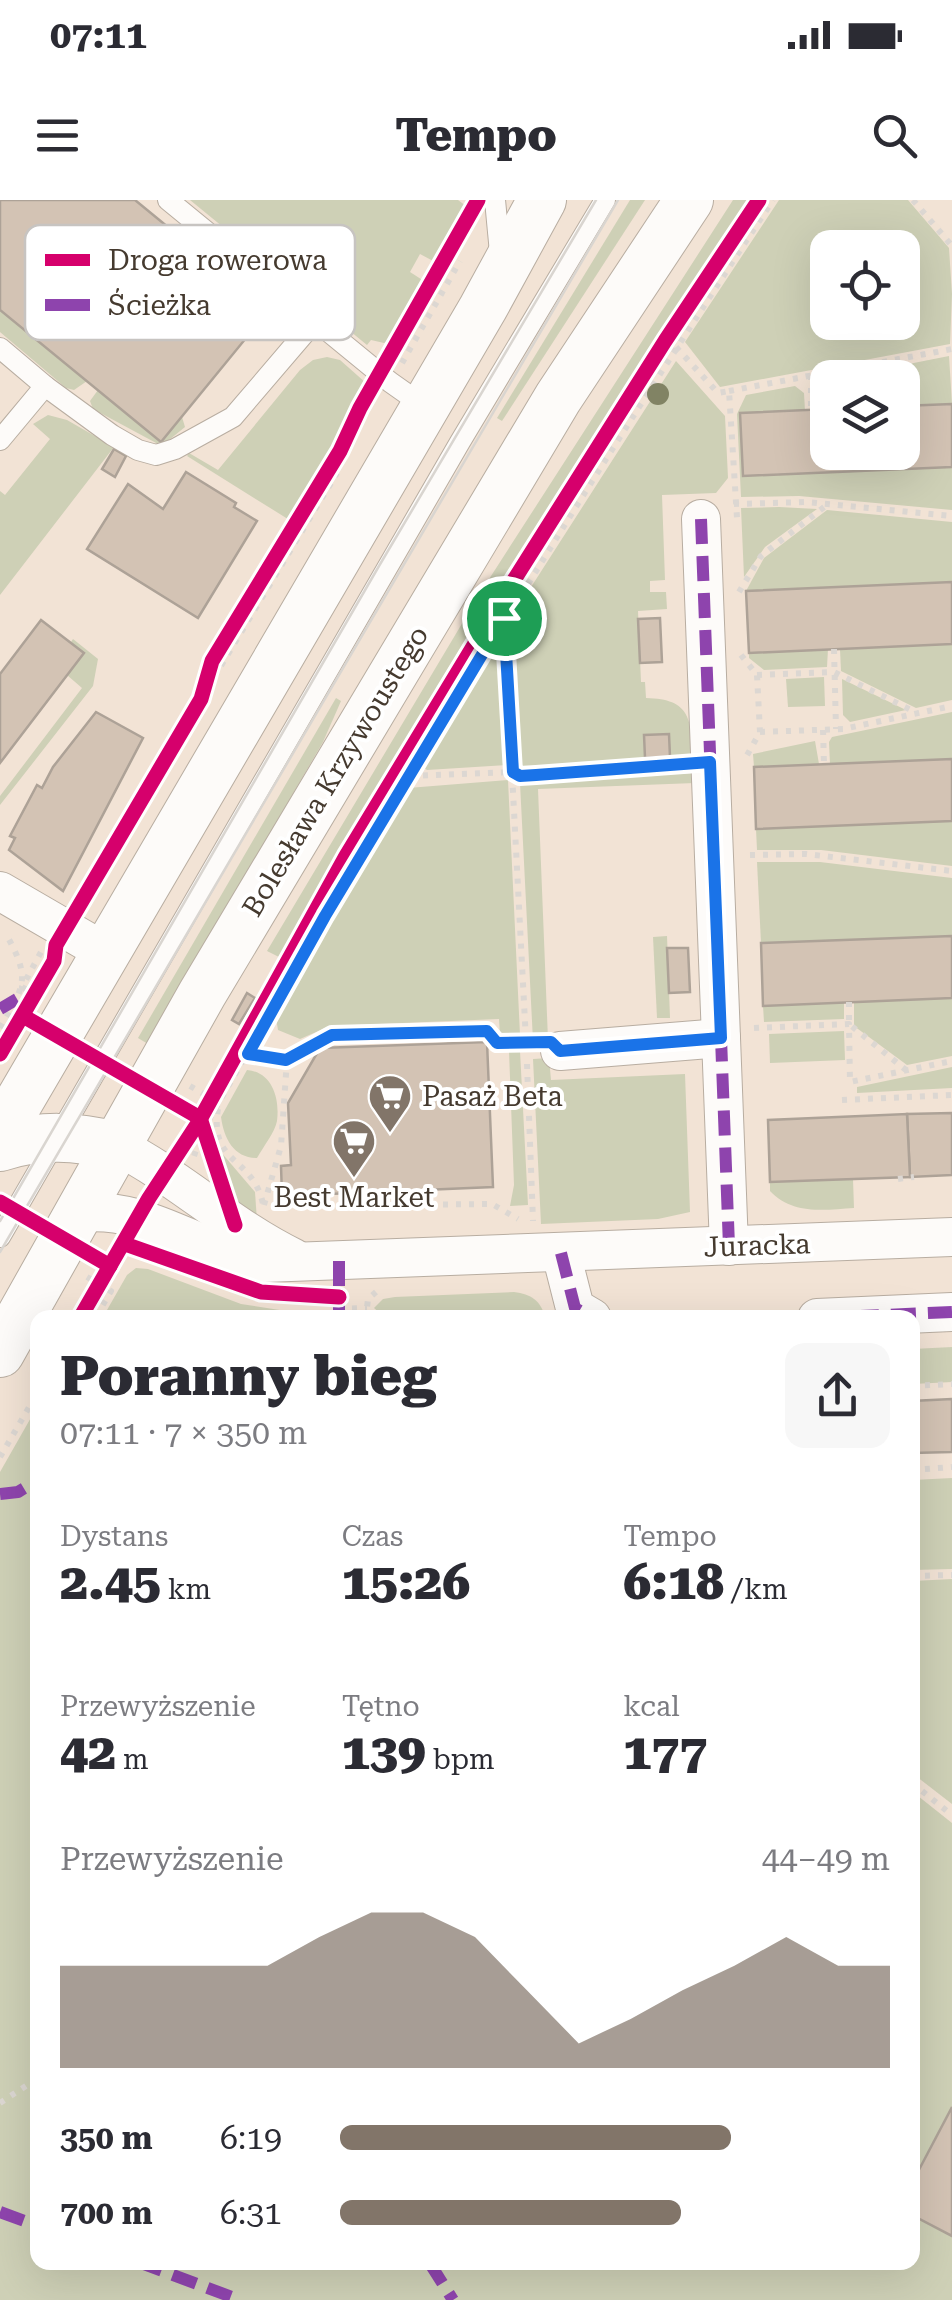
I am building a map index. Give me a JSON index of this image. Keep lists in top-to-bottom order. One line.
{"streets":{"street":["Bolesława Krzywoustego","Juracka"]},"crossings":[["Bolesława Krzywoustego","Juracka"]],"places":{"supermarket":["Pasaż Beta","Best Market"]},"legend":["Droga rowerowa","Ścieżka"],"page":{"status":"07:11","header":"Tempo","heading":["Poranny bieg","07:11 · 7 × 350 m"],"stats":[["Dystans","2.45 km"],["Czas","15:26"],["Tempo","6:18 /km"],["Przewyższenie","42 m"],["Tętno","139 bpm"],["kcal","177"]],"chart":["Przewyższenie","44–49 m"],"list":[{"name":"350 m","note":"6:19"},{"name":"700 m","note":"6:31"}]}}
